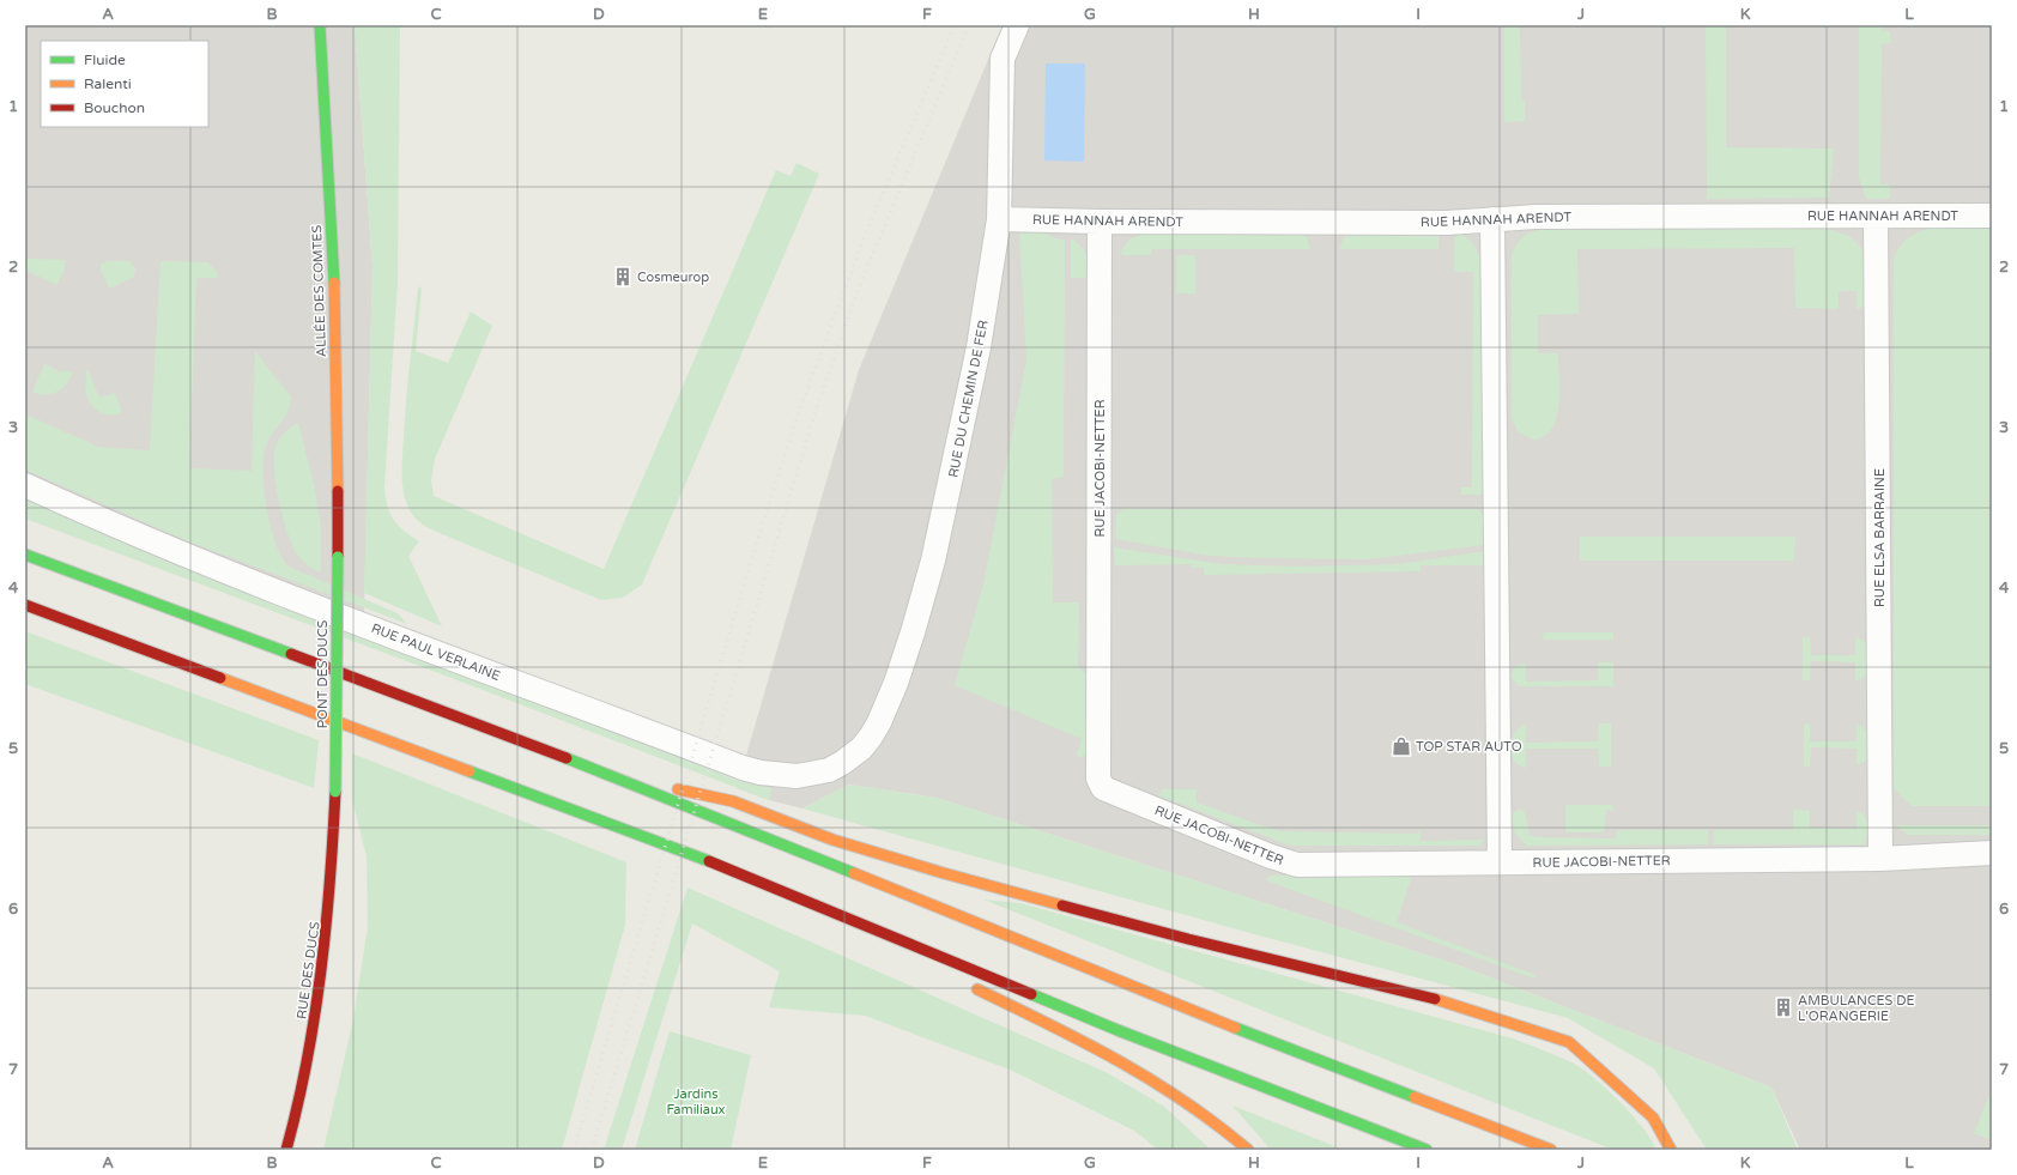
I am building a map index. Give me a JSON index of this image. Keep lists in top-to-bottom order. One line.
{"streets":{"main road":["ALLÉE DES COMTES","PONT DES DUCS","RUE DES DUCS"],"street":["RUE HANNAH ARENDT","RUE DU CHEMIN DE FER","RUE JACOBI-NETTER","RUE ELSA BARRAINE","RUE PAUL VERLAINE"]},"crossings":[["RUE HANNAH ARENDT","RUE DU CHEMIN DE FER"],["RUE HANNAH ARENDT","RUE JACOBI-NETTER"],["RUE HANNAH ARENDT","RUE ELSA BARRAINE"],["ALLÉE DES COMTES","PONT DES DUCS"],["RUE DU CHEMIN DE FER","RUE PAUL VERLAINE"],["RUE JACOBI-NETTER","RUE ELSA BARRAINE"],["PONT DES DUCS","RUE DES DUCS"]],"parks":["Jardins Familiaux"],"places":{"building":["Cosmeurop","AMBULANCES DE L'ORANGERIE"],"shop":["TOP STAR AUTO"]},"legend":["Fluide","Ralenti","Bouchon"],"grid":{"columns":["A","B","C","D","E","F","G","H","I","J","K","L"],"rows":["1","2","3","4","5","6","7"]}}
